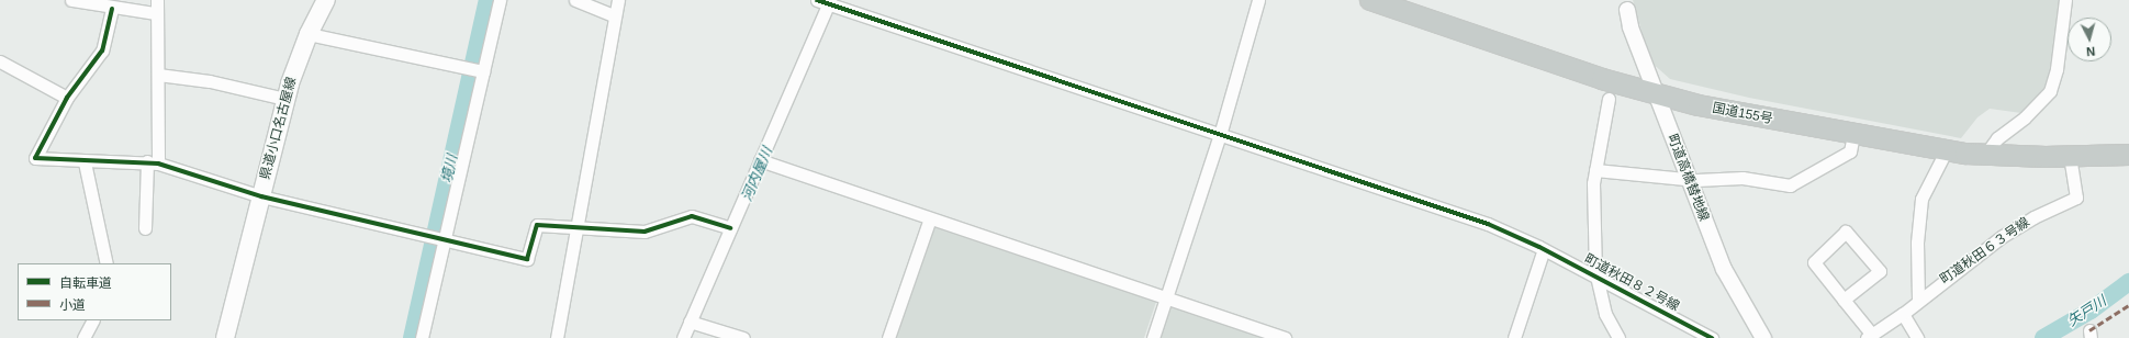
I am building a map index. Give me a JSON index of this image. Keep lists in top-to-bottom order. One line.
{"streets":{"highway":["国道155号"],"main road":["県道小口名古屋線"],"street":["町道高橋替地線","町道秋田６３号線","町道秋田８２号線"]},"crossings":[["国道155号","町道高橋替地線"],["国道155号","町道秋田６３号線"]],"water":["境川","河内屋川","矢戸川"],"legend":["自転車道","小道"],"north":"bottom"}
